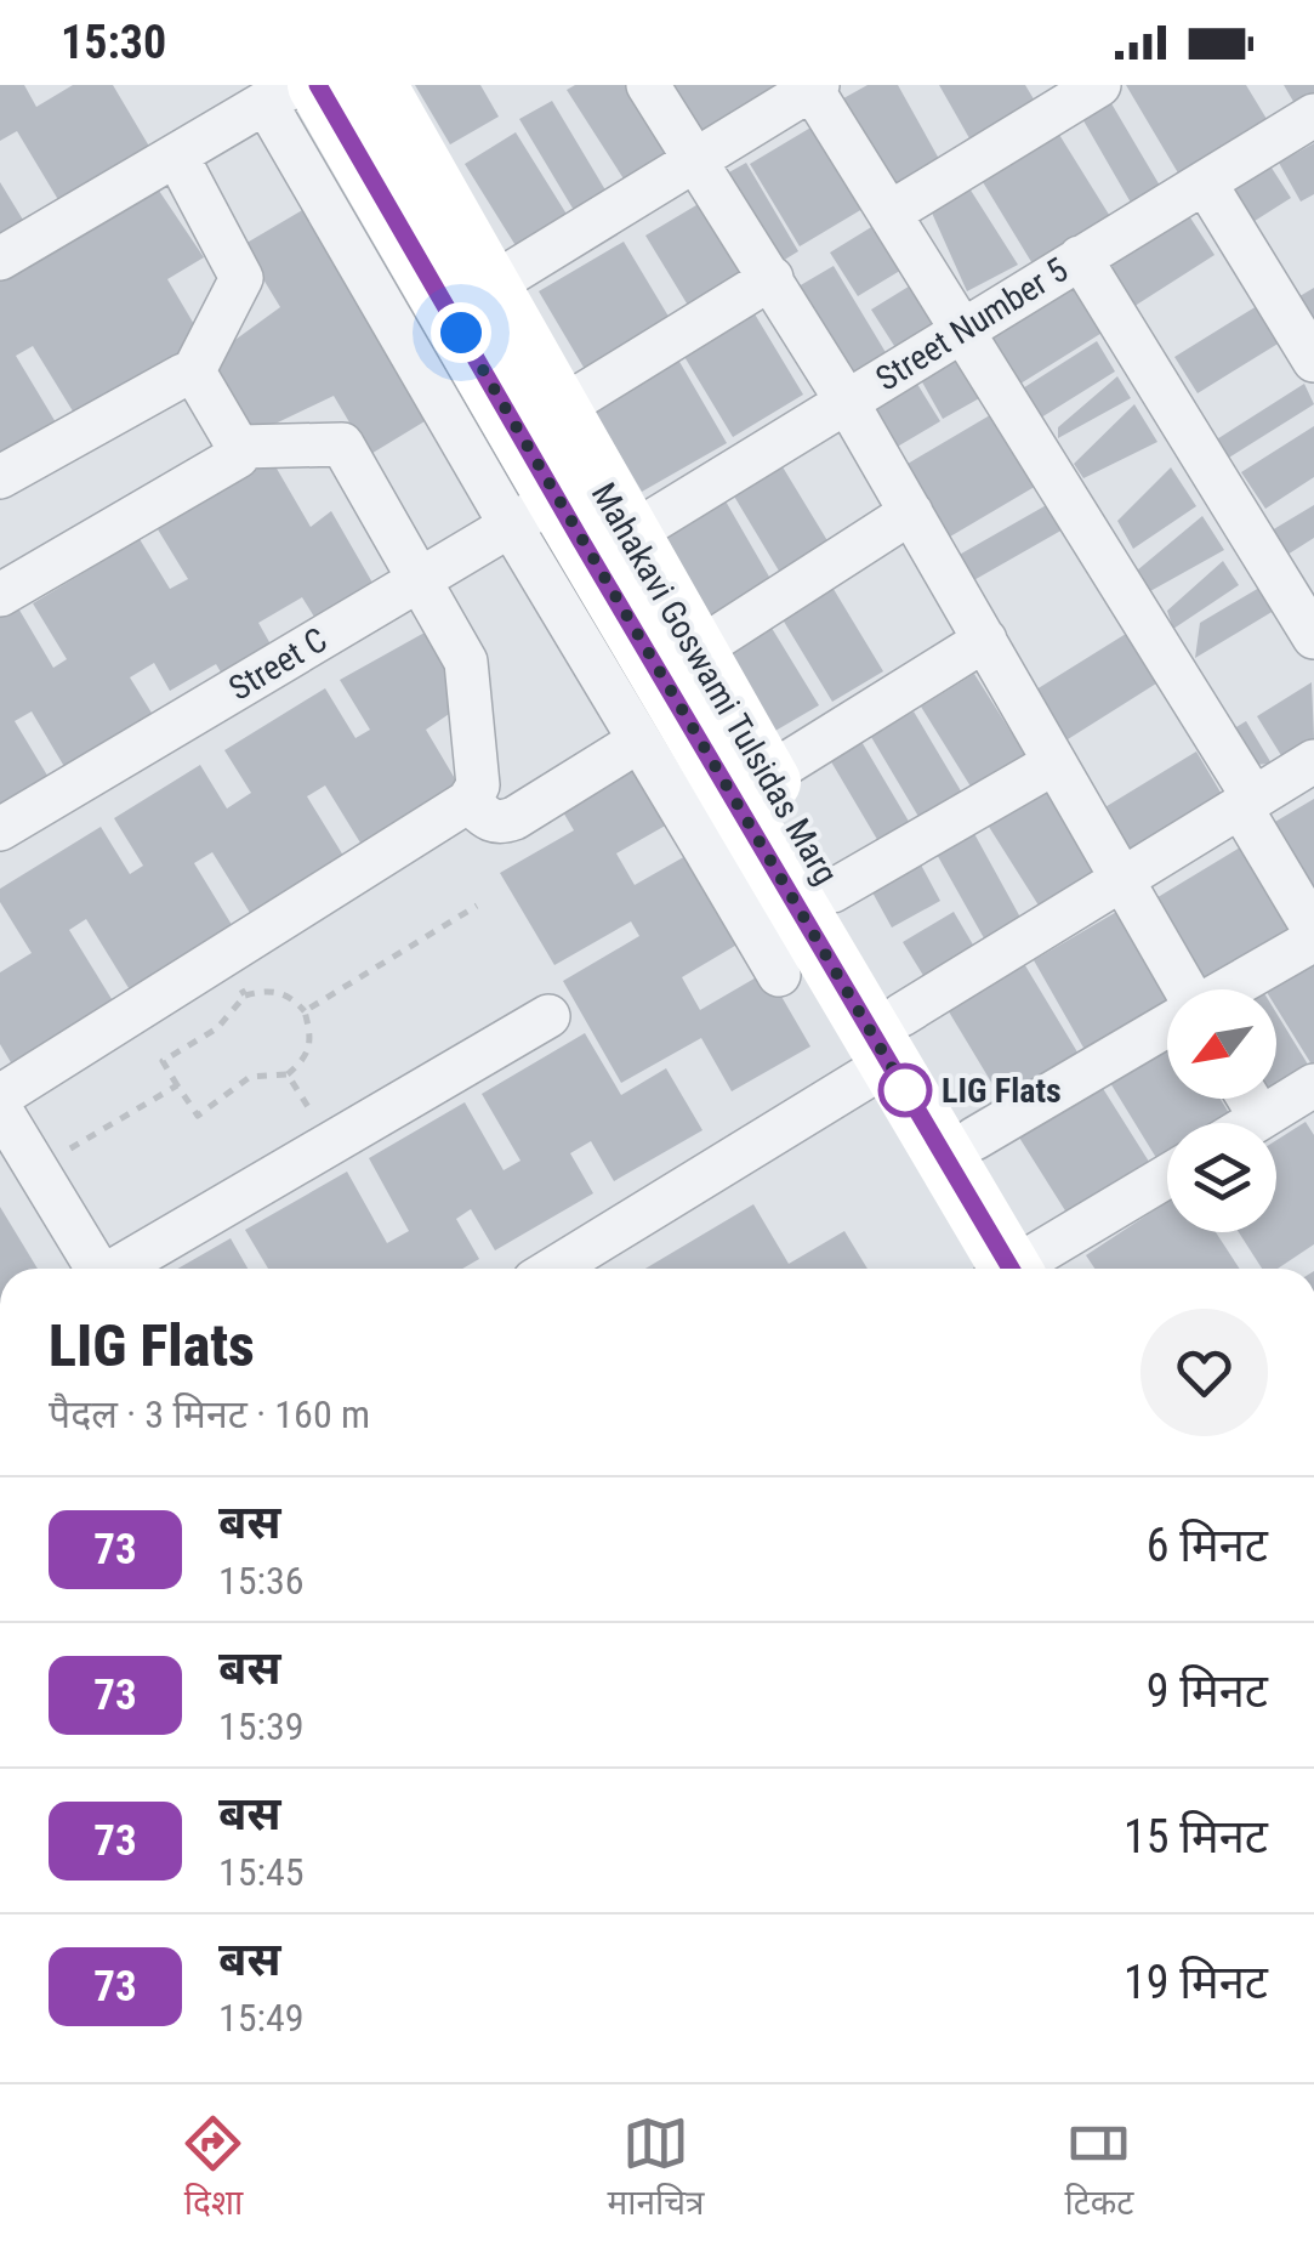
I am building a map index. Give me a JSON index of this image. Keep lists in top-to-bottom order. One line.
{"streets":{"street":["Street Number 5","Street C","Mahakavi Goswami Tulsidas Marg"]},"crossings":[["Street Number 5","Mahakavi Goswami Tulsidas Marg"],["Street C","Mahakavi Goswami Tulsidas Marg"]],"places":["LIG Flats"],"lines":["bus line 73"],"north":"bottom left","page":{"status":"15:30","heading":["LIG Flats","पैदल · 3 मिनट · 160 m"],"list":[{"mark":"73","name":"बस","note":"15:36","value":"6 मिनट"},{"mark":"73","name":"बस","note":"15:39","value":"9 मिनट"},{"mark":"73","name":"बस","note":"15:45","value":"15 मिनट"},{"mark":"73","name":"बस","note":"15:49","value":"19 मिनट"}],"tabs":["दिशा","मानचित्र","टिकट"]}}
